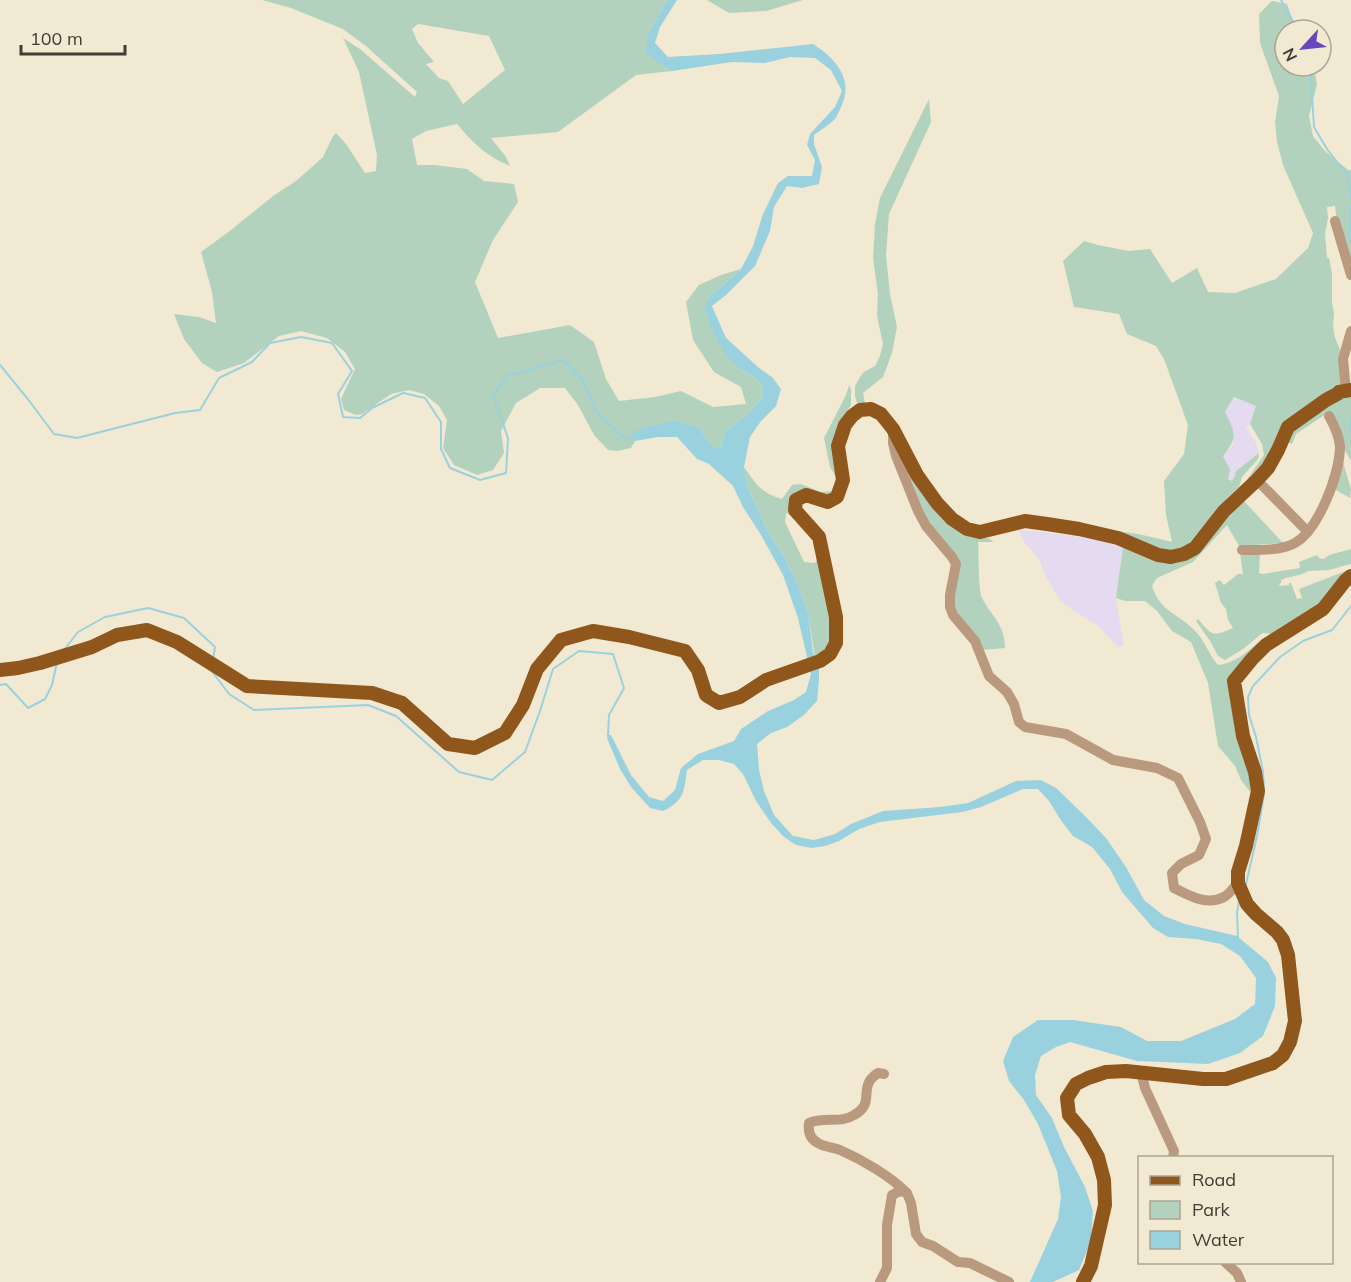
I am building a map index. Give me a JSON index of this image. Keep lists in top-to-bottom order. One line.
{"legend":["Road","Park","Water"],"scale_bar":"100 m","north":"bottom left"}
